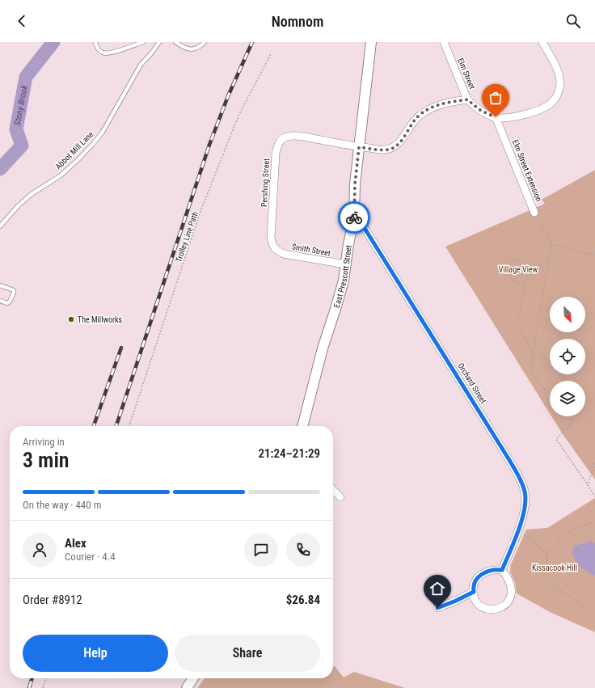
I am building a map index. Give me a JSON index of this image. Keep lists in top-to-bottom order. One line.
{"streets":{"main road":["East Prescott Street"],"street":["Elm Street","Elm Street Extension","Pershing Street","Smith Street","Orchard Street"],"lane":["Abbot Mill Lane"],"path":["Trolley Line Path"]},"crossings":[["Elm Street","Elm Street Extension"],["Pershing Street","Smith Street"],["Pershing Street","East Prescott Street"],["Smith Street","East Prescott Street"],["East Prescott Street","Orchard Street"]],"water":["Stony Brook"],"parks":["Village View","Kissacook Hill"],"places":["The Millworks"],"north":"bottom right","page":{"header":"Nomnom","heading":["3 min","Arriving in","21:24–21:29"],"panel":["Alex","Courier · 4.4","Order #8912","$26.84"],"bar":"On the way · 440 m","buttons":["Help","Share"]}}
